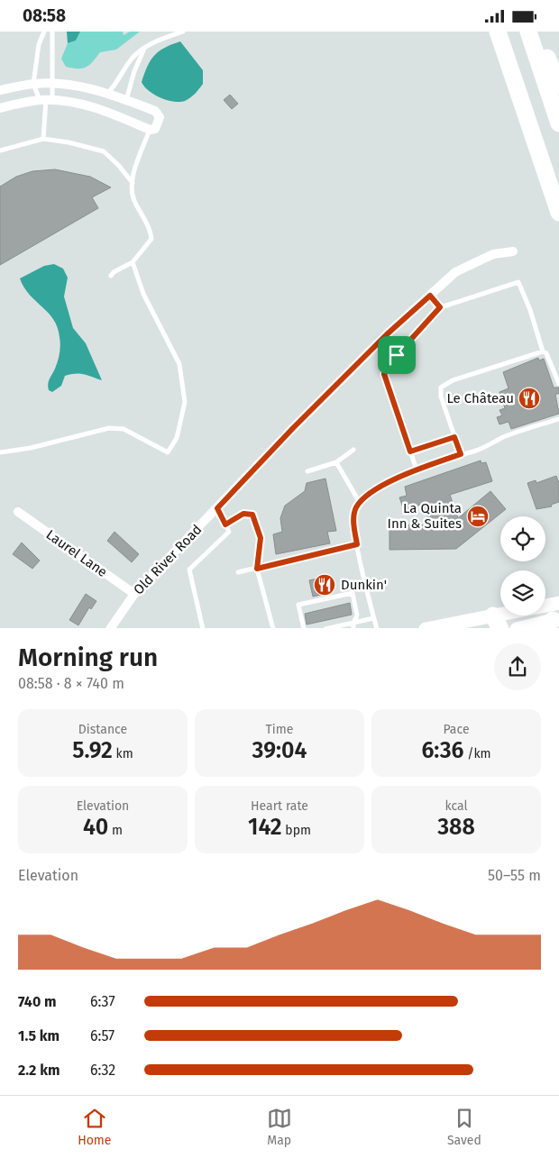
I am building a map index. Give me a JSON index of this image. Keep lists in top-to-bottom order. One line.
{"streets":{"street":["Laurel Lane","Old River Road"]},"crossings":[["Laurel Lane","Old River Road"]],"places":{"restaurant":["Le Château","Dunkin'"],"hotel":["La Quinta Inn & Suites"]},"page":{"status":"08:58","heading":["Morning run","08:58 · 8 × 740 m"],"stats":[["Distance","5.92 km"],["Time","39:04"],["Pace","6:36 /km"],["Elevation","40 m"],["Heart rate","142 bpm"],["kcal","388"]],"chart":["Elevation","50–55 m"],"list":[{"name":"740 m","note":"6:37"},{"name":"1.5 km","note":"6:57"},{"name":"2.2 km","note":"6:32"}],"tabs":["Home","Map","Saved"]}}
